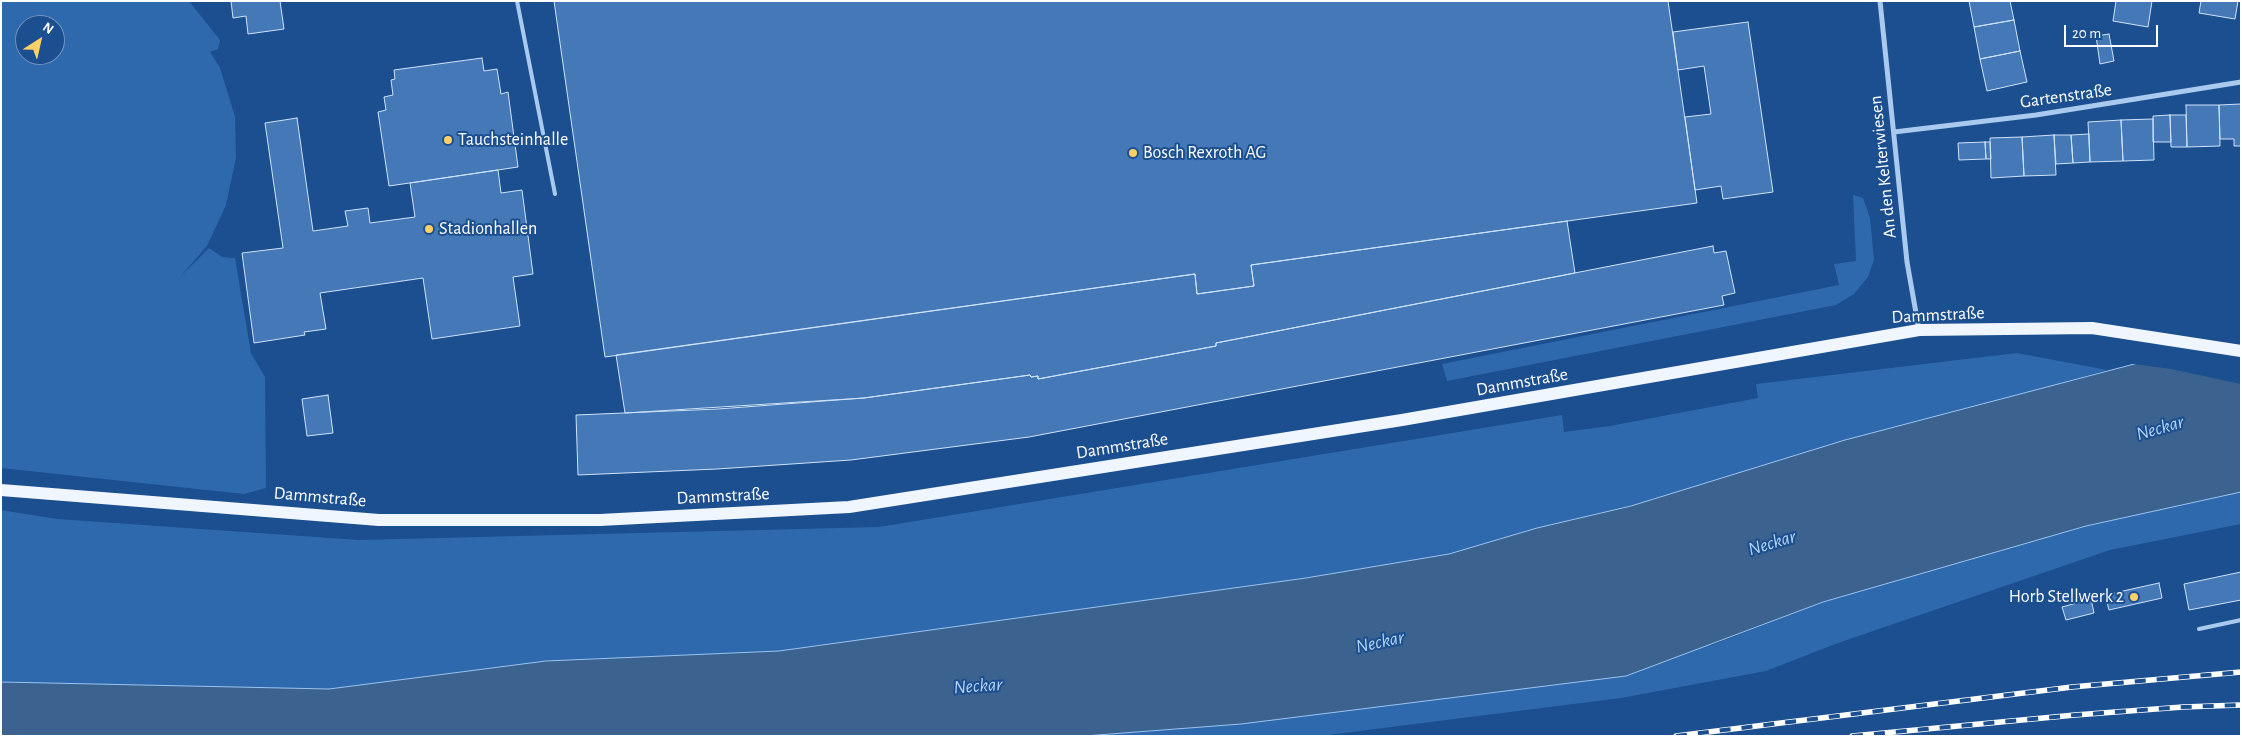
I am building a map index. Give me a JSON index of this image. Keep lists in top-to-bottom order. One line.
{"streets":{"main road":["Dammstraße"],"street":["Gartenstraße","An den Kelterwiesen"]},"crossings":[["Gartenstraße","An den Kelterwiesen"],["An den Kelterwiesen","Dammstraße"]],"water":["Neckar"],"places":["Tauchsteinhalle","Bosch Rexroth AG","Stadionhallen","Horb Stellwerk 2"],"scale_bar":"20 m","north":"top right"}
